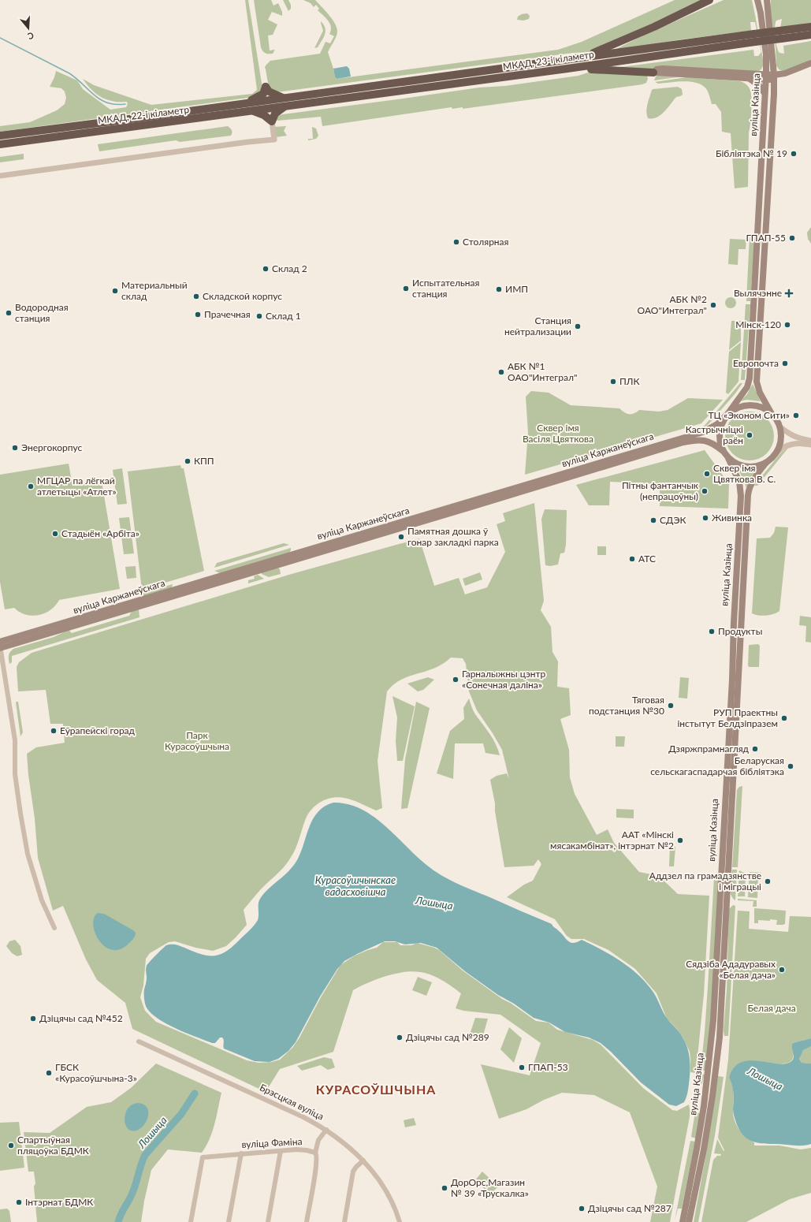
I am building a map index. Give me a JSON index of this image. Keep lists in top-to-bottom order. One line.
{"streets":{"highway":["МКАД, 23-і кіламетр","МКАД, 22-і кіламетр"],"main road":["вуліца Казінца","вуліца Каржанеўскага"],"street":["Брэсцкая вуліца","вуліца Фаміна"]},"crossings":[["МКАД, 23-і кіламетр","МКАД, 22-і кіламетр"],["вуліца Казінца","вуліца Каржанеўскага"],["Брэсцкая вуліца","вуліца Фаміна"]],"districts":["КУРАСОЎШЧЫНА"],"water":["Курасоўшчынскае вадасховішча","Лошыца"],"parks":["Сквер імя Васіля Цвяткова","Парк Курасоўшчына","Белая дача"],"places":{"other":["Бібліятэка № 19","ГПАП-55","Столярная","Склад 2","Испытательная станция","ИМП","Материальный склад","Складской корпус","АБК №2 ОАО\"Интеграл\"","Водородная станция","Прачечная","Склад 1","Мінск-120","Станция нейтрализации","Европочта","АБК №1 ОАО\"Интеграл\"","ПЛК","ТЦ «Эконом Сити»","Кастрычніцкі раён","Энергокорпус","КПП","Сквер імя Цвяткова В. С.","МГЦАР па лёгкай атлетыцы «Атлет»","Пітны фантанчык (непрацоўны)","Живинка","СДЭК","Стадыён «Арбіта»","Памятная дошка ў гонар закладкі парка","АТС","Продукты","Гарналыжны цэнтр «Сонечная даліна»","Тяговая подстанция №30","РУП Праектны інстытут Белдзіпразем","Еўрапейскі горад","Дзяржпрамнагляд","Беларуская сельскагаспадарчая бібліятэка","ААТ «Мінскі мясакамбінат», інтэрнат №2","Аддзел па грамадзянстве і міграцыі","Сядзіба Ададуравых «Белая дача»","Дзіцячы сад №452","Дзіцячы сад №289","ГПАП-53","ГБСК «Курасоўшчына-3»","Спартыўная пляцоўка БДМК","ДорОрс,Магазин № 39 «Трускалка»","Інтэрнат БДМК","Дзіцячы сад №287"],"health":["Вылячэнне"]},"north":"bottom"}
